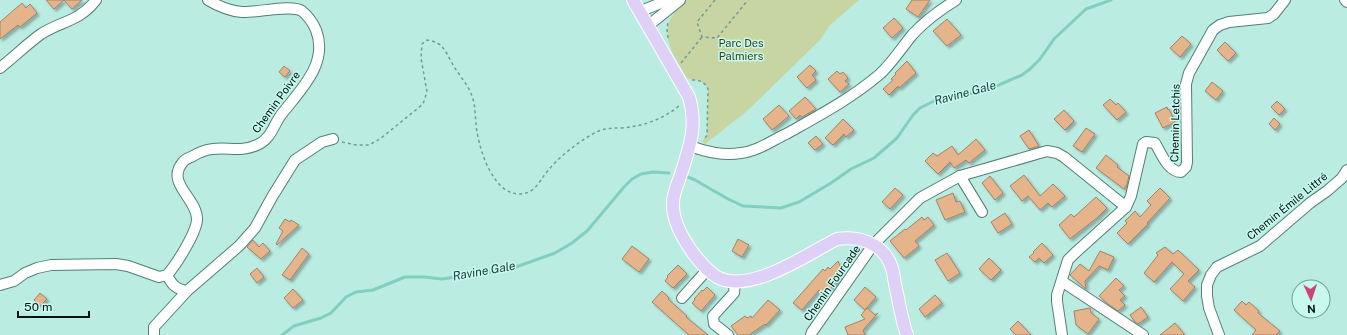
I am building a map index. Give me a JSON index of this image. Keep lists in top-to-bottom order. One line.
{"streets":{"street":["Chemin Poivre","Chemin Letchis","Chemin Émile Littré","Chemin Fourcade"]},"water":["Ravine Gale"],"parks":["Parc Des Palmiers"],"scale_bar":"50 m","north":"bottom"}
